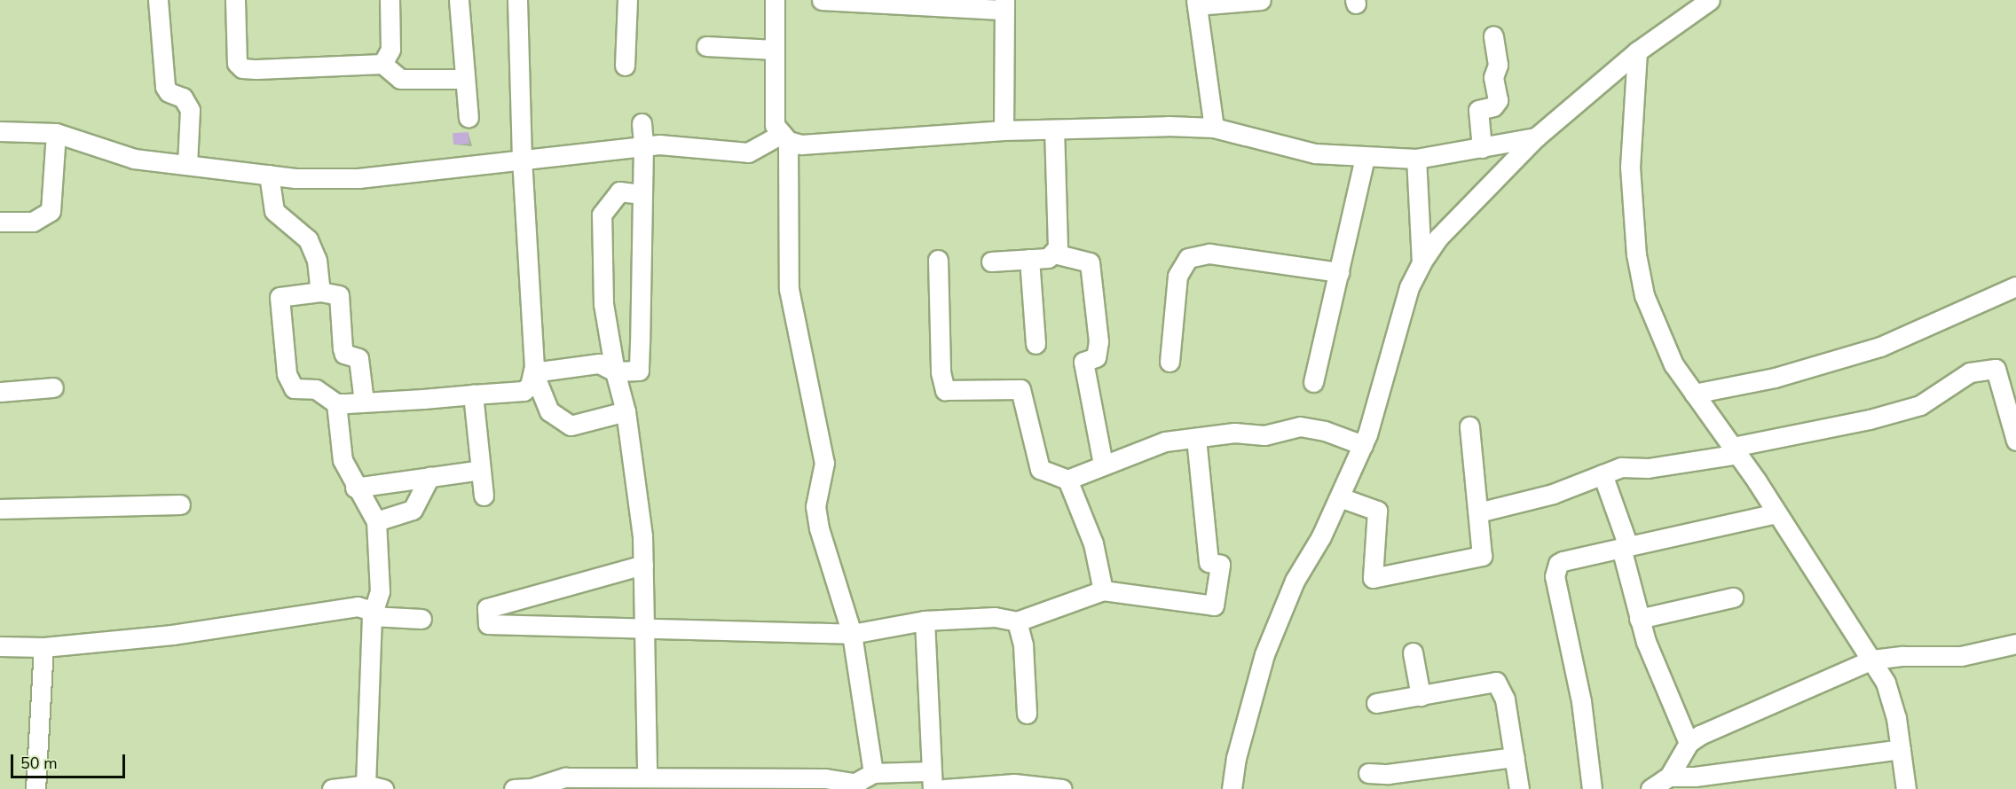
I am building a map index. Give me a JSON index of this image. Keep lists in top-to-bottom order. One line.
{"scale_bar":"50 m"}
